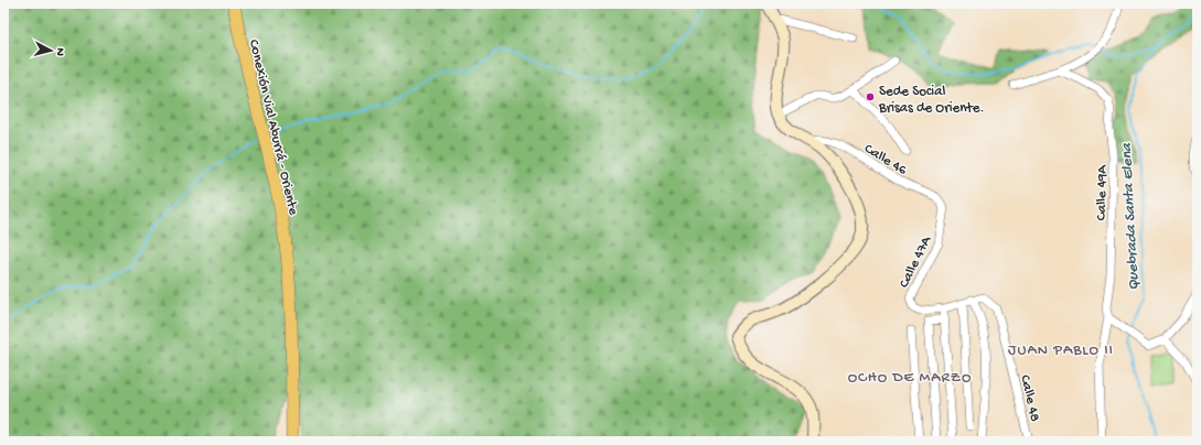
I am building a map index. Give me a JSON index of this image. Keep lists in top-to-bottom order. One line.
{"streets":{"main road":["Conexión Vial Aburrá - Oriente"],"street":["Calle 46","Calle 49A","Calle 47A","Calle 48"]},"crossings":[["Calle 46","Calle 47A"]],"districts":["JUAN PABLO II","OCHO DE MARZO"],"water":["Quebrada Santa Elena"],"places":["Sede Social Brisas de Oriente."],"north":"right"}
